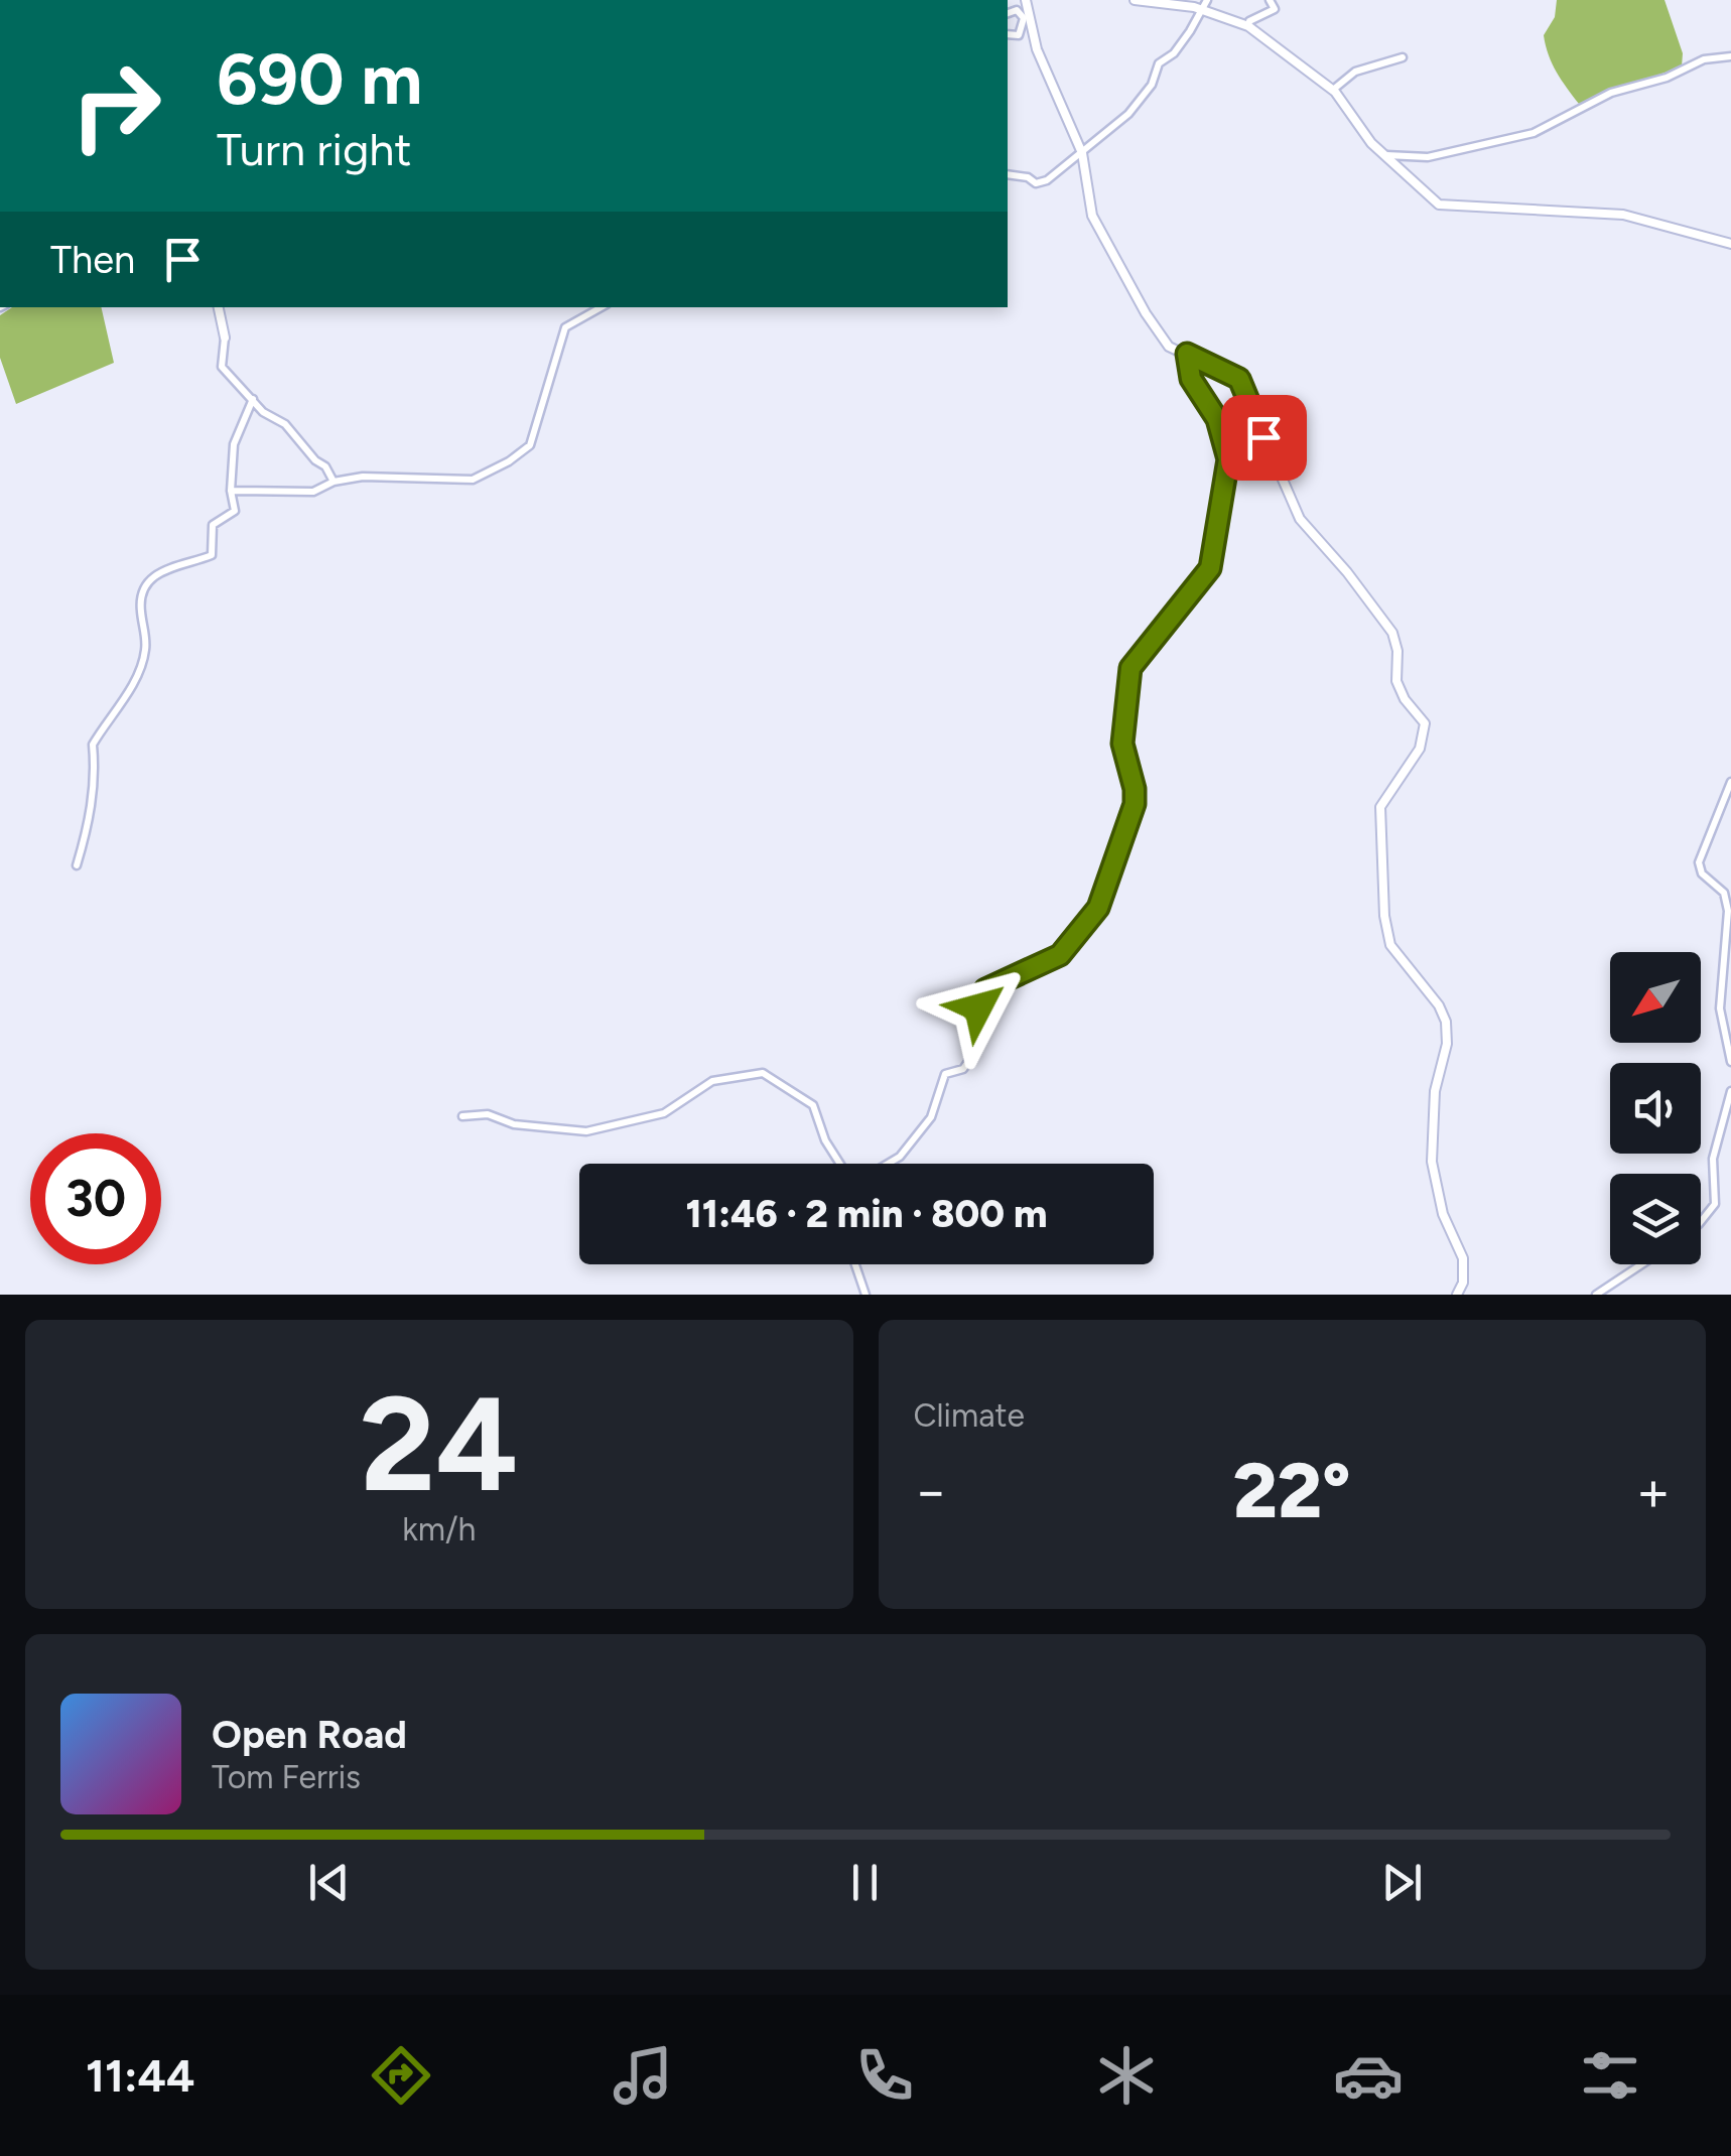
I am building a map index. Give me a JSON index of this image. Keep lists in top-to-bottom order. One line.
{"north":"bottom left","page":{"turn":["690 m","Turn right"],"then":"Then","limit":"30","trip":"11:46 · 2 min · 800 m","tile":[["24","km/h"],"Climate"],"heat":["−","22°","+"],"song":["Open Road","Tom Ferris"],"tabs":"11:44"}}
